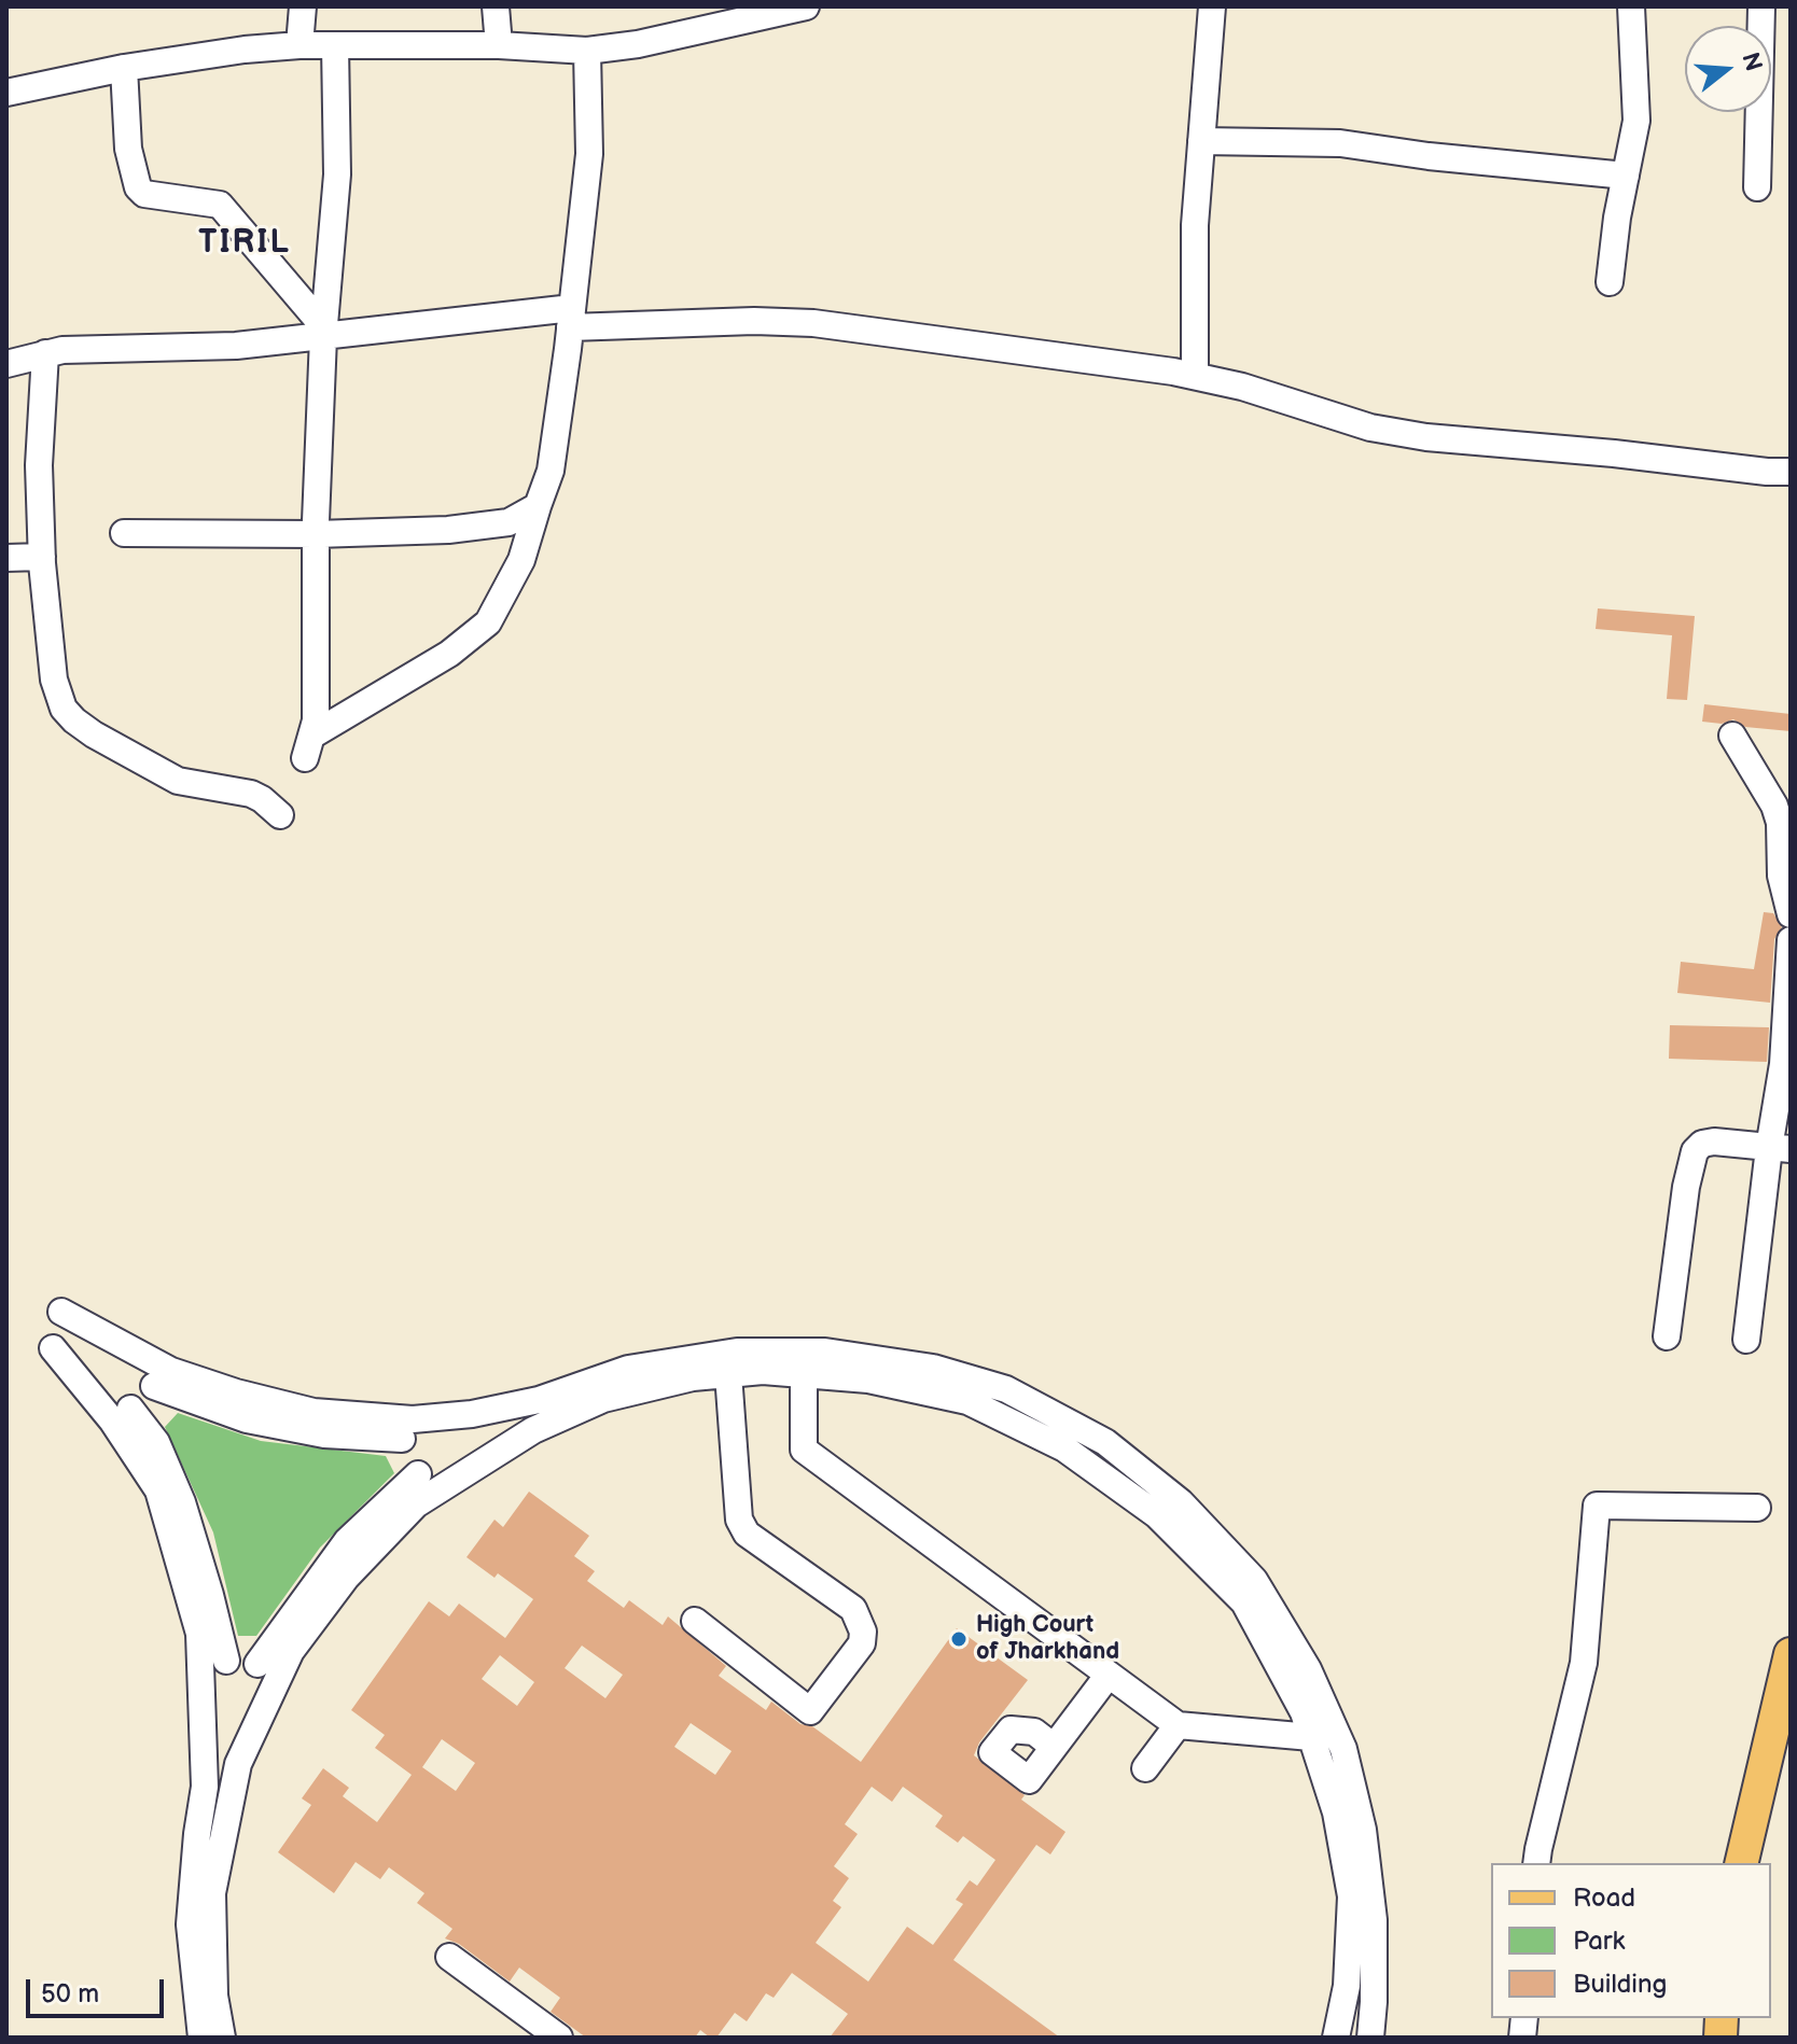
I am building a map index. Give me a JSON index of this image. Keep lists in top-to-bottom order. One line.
{"districts":["TIRIL"],"places":["High Court of Jharkhand"],"legend":["Road","Park","Building"],"scale_bar":"50 m","north":"right"}
